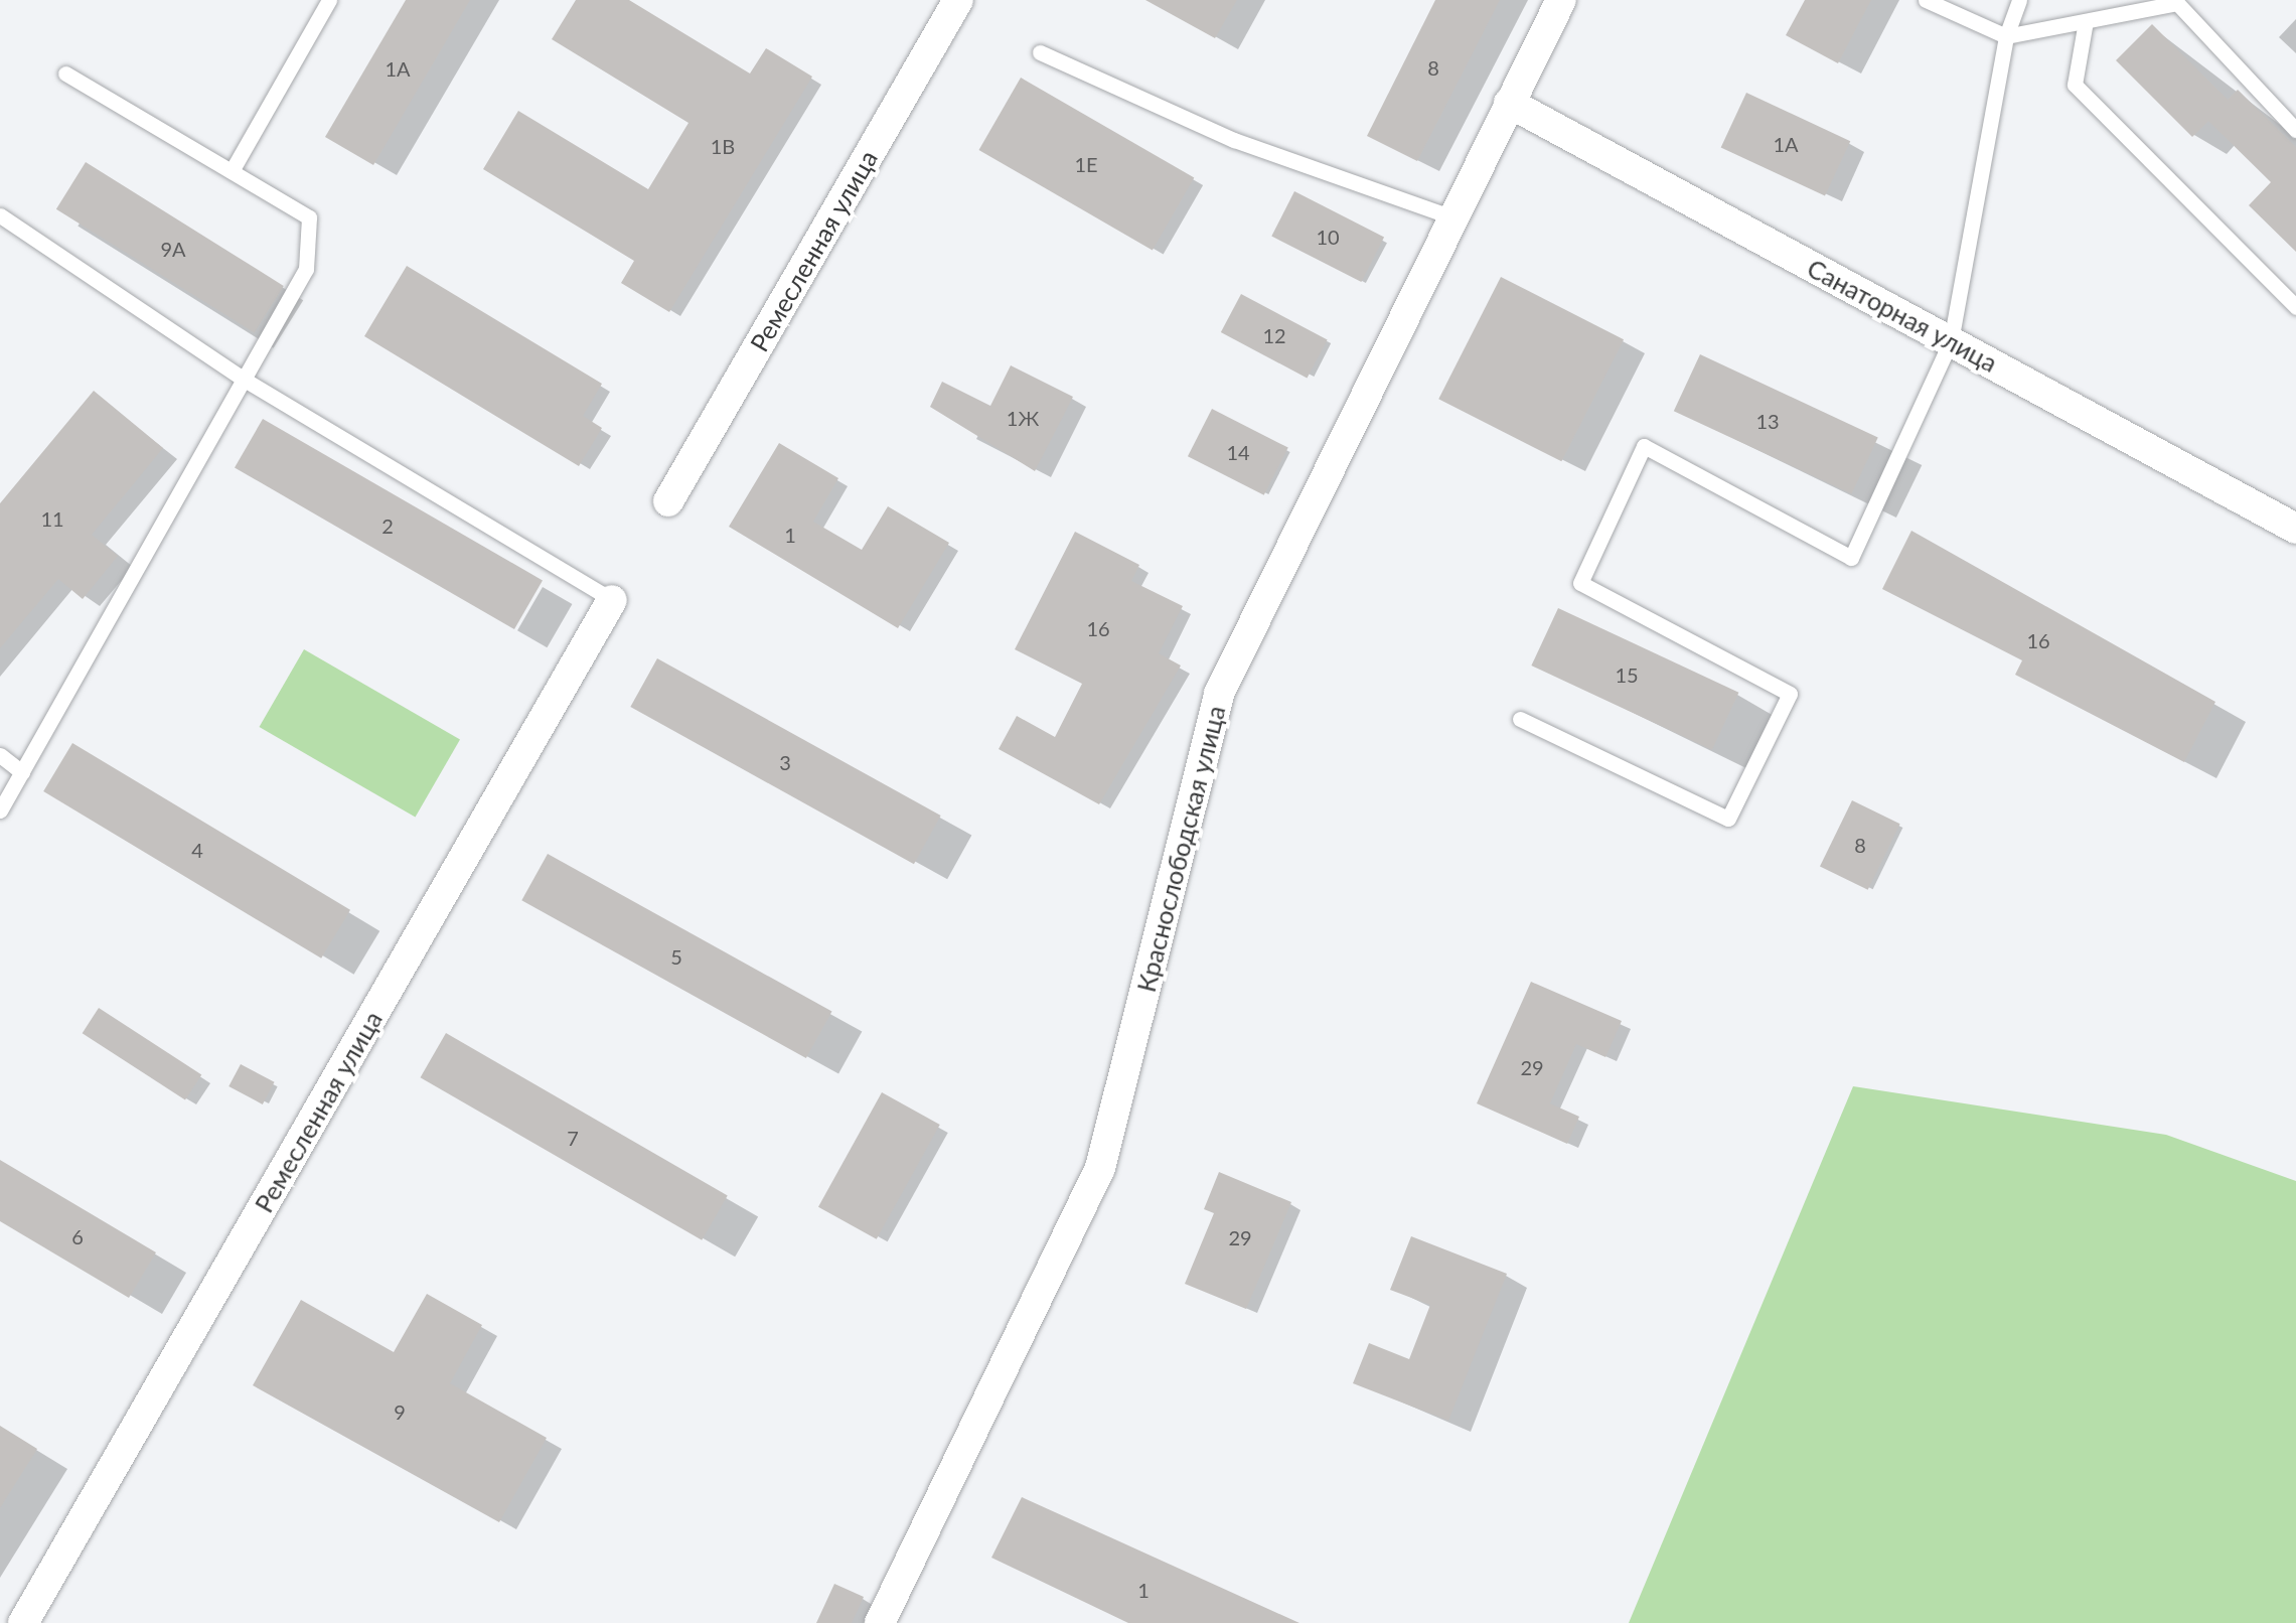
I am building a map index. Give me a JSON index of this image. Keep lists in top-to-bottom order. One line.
{"streets":{"street":["Ремесленная улица","Санаторная улица","Краснослободская улица"]},"crossings":[["Санаторная улица","Краснослободская улица"]],"house_numbers":["8","1А","1А","1В","1Е","10","9А","12","1Ж","13","14","11","2","1","16","16","15","3","8","4","5","29","7","6","29","9","1"]}
